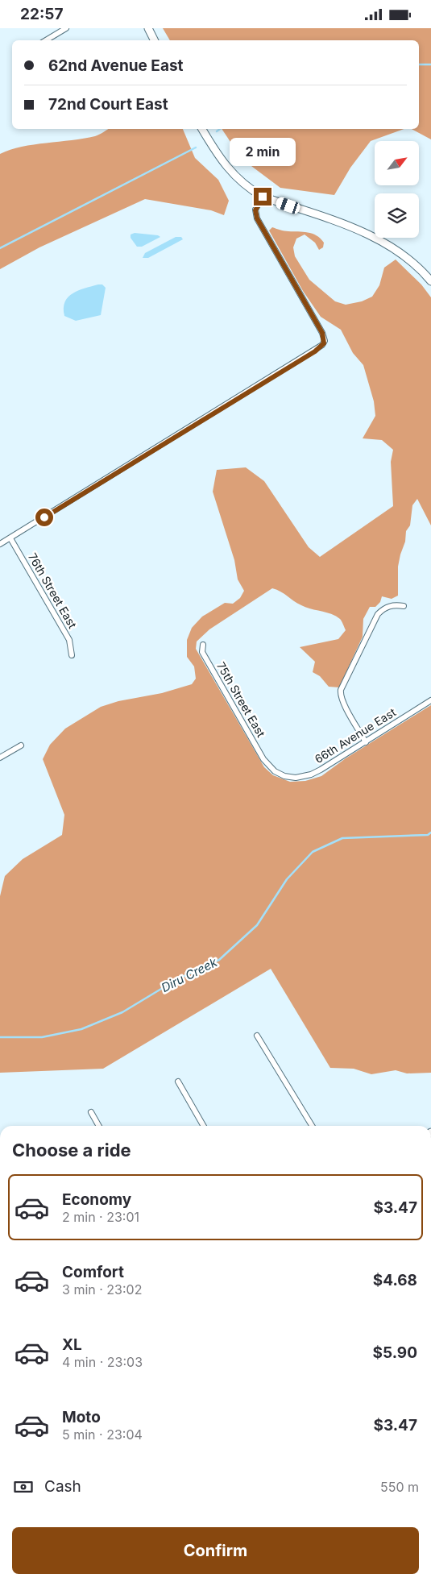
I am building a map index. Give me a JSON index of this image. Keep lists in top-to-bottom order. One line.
{"streets":{"street":["76th Street East","75th Street East","66th Avenue East"]},"crossings":[["75th Street East","66th Avenue East"]],"water":["Diru Creek"],"north":"top right","page":{"status":"22:57","banner":["62nd Avenue East","72nd Court East"],"bubble":"2 min","heading":"Choose a ride","list":[{"name":"Economy","note":"2 min · 23:01","value":"$3.47"},{"name":"Comfort","note":"3 min · 23:02","value":"$4.68"},{"name":"XL","note":"4 min · 23:03","value":"$5.90"},{"name":"Moto","note":"5 min · 23:04","value":"$3.47"}],"pay":["Cash","550 m"],"buttons":"Confirm"}}
